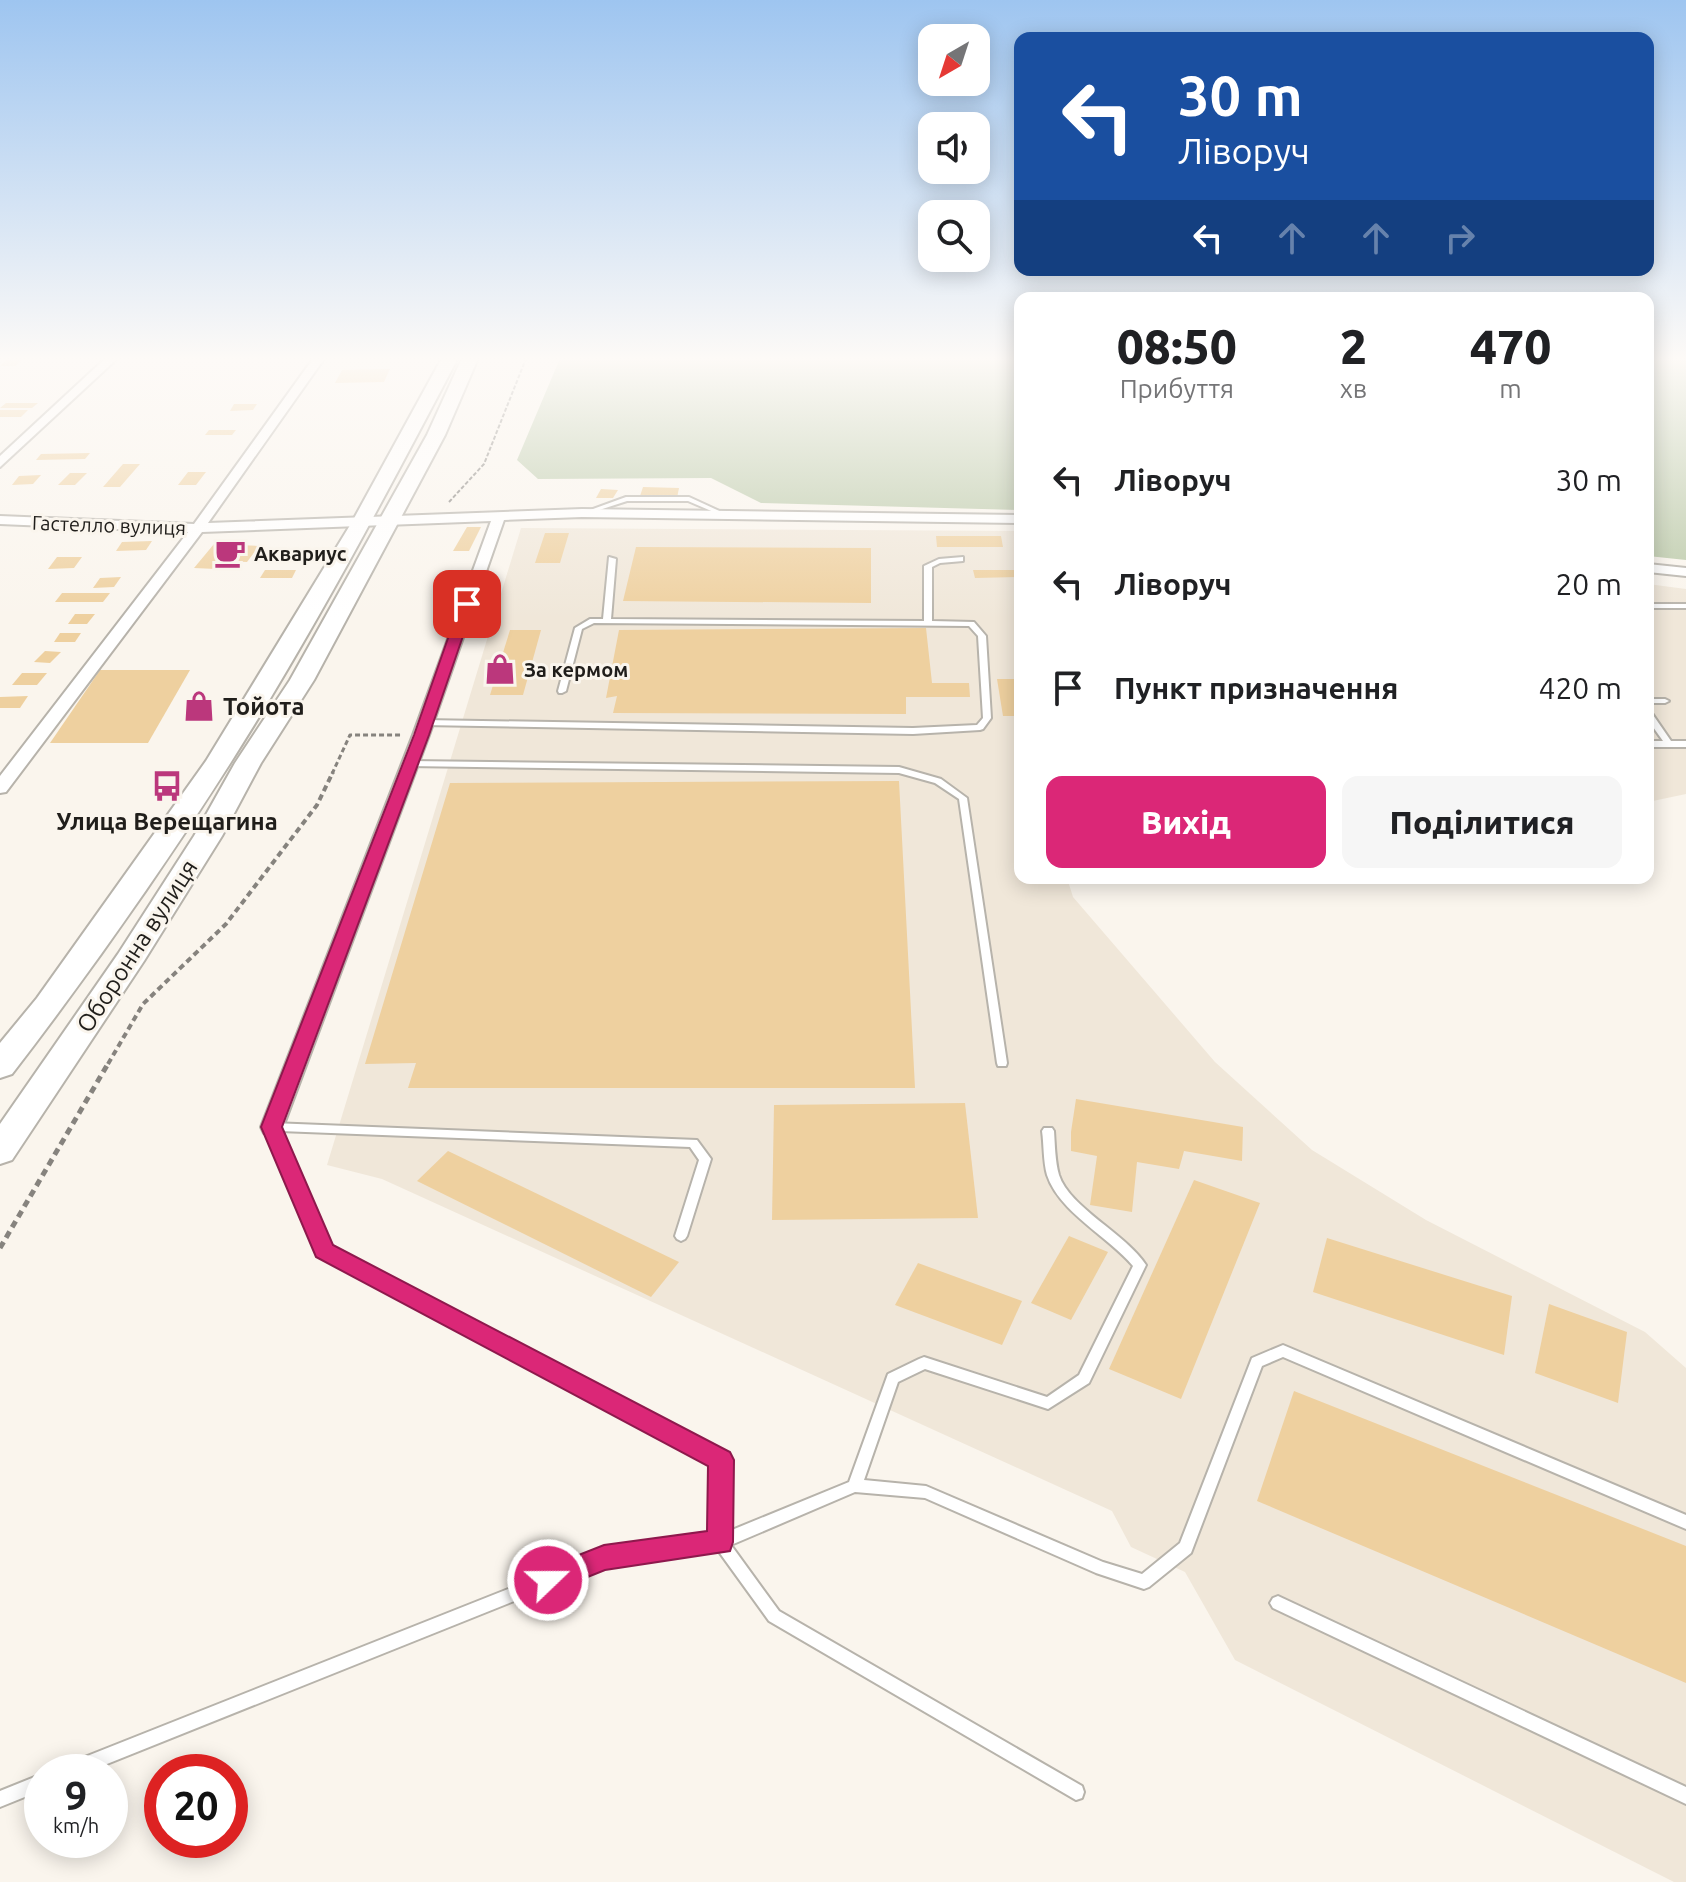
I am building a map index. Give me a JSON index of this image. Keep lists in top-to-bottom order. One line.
{"streets":{"main road":["Оборонна вулиця"],"street":["Гастелло вулиця"]},"crossings":[["Гастелло вулиця","Оборонна вулиця"]],"places":{"cafe":["Аквариус"],"shop":["За кермом","Тойота"],"bus stop":["Улица Верещагина"]},"north":"bottom left","page":{"turn":["30 m","Ліворуч"],"eta":["08:50","Прибуття","2","хв","470","m"],"list":[{"name":"Ліворуч","value":"30 m"},{"name":"Ліворуч","value":"20 m"},{"name":"Пункт призначення","value":"420 m"}],"buttons":["Вихід","Поділитися"],"speed":"9 km/h","limit":"20"}}
